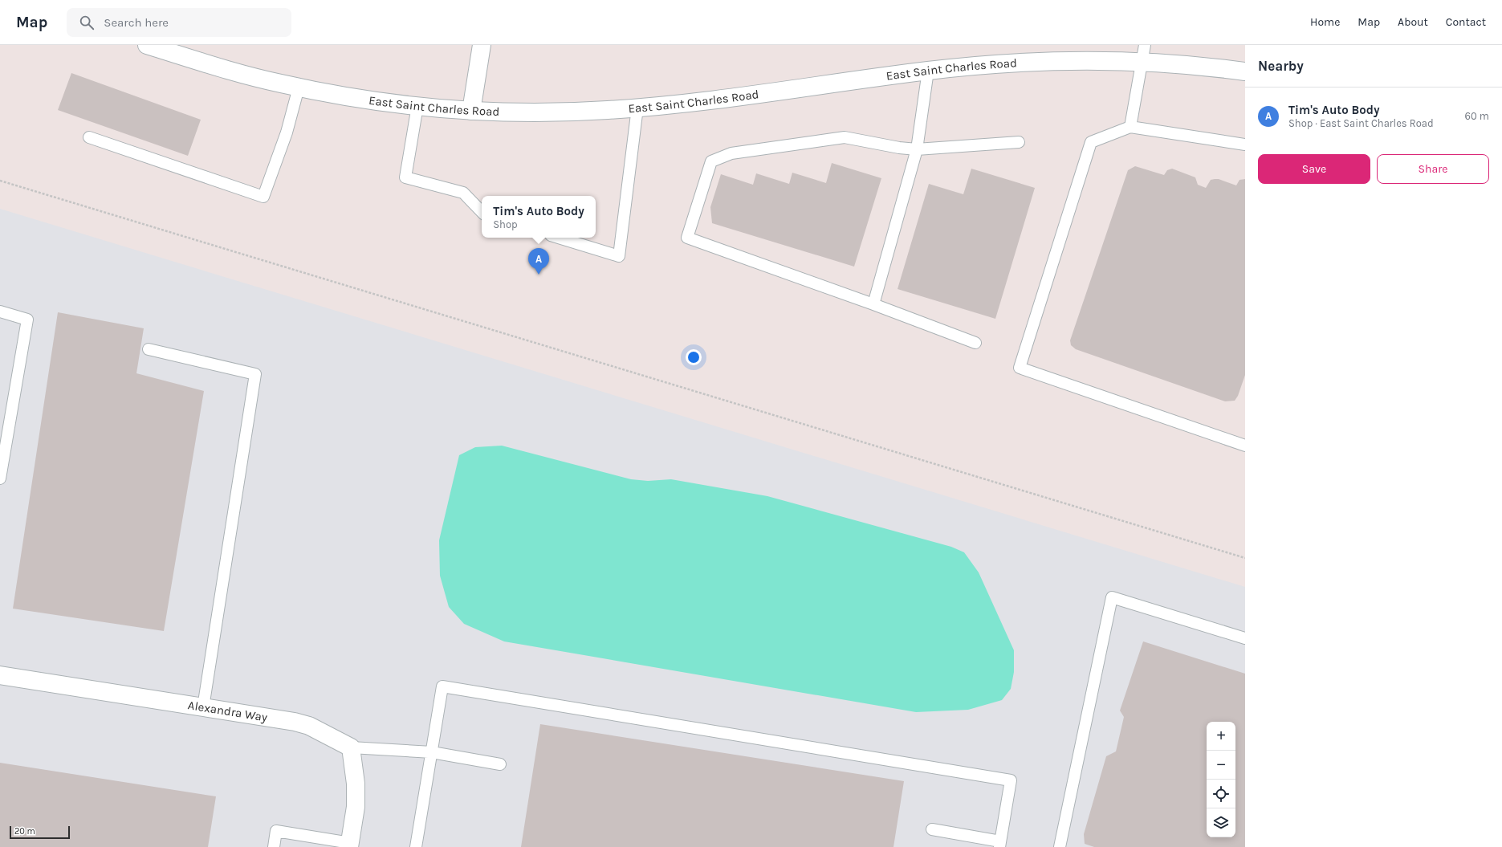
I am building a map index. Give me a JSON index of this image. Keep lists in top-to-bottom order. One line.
{"streets":{"street":["East Saint Charles Road","Alexandra Way"]},"scale_bar":"20 m","page":{"header":"Map","search":"Search here","nav":["Home","Map","About","Contact"],"heading":"Nearby","list":[{"mark":"A","name":"Tim's Auto Body","note":"Shop · East Saint Charles Road","value":"60 m"}],"buttons":["Save","Share"],"popup":["Tim's Auto Body","Shop"],"pins":"A","map_buttons":["+","−"],"scale":"20 m"}}
